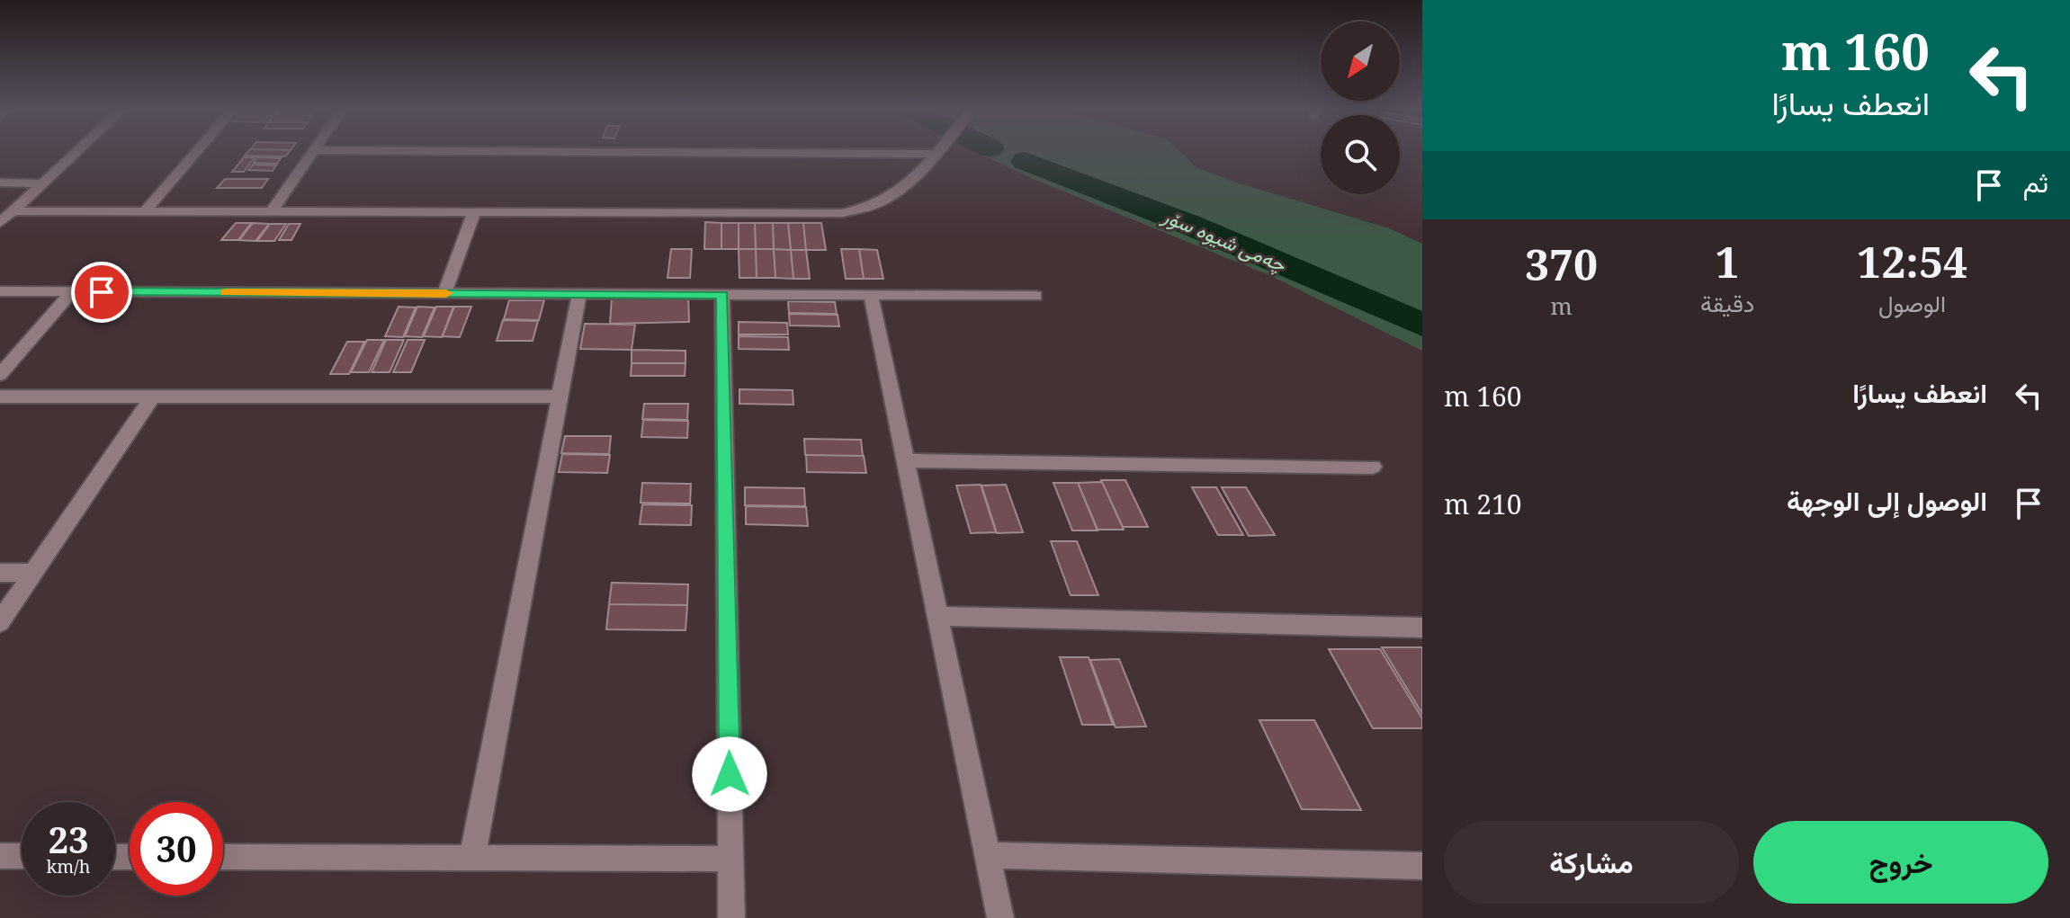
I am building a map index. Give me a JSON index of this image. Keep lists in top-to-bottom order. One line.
{"water":["چەمی شیوە سۆر"],"north":"bottom left","page":{"turn":["160 m","انعطف يسارًا"],"then":"ثم","eta":["12:54","الوصول","1","دقيقة","370","m"],"list":[{"name":"انعطف يسارًا","value":"160 m"},{"name":"الوصول إلى الوجهة","value":"210 m"}],"speed":"23 km/h","limit":"30","buttons":["خروج","مشاركة"]}}
